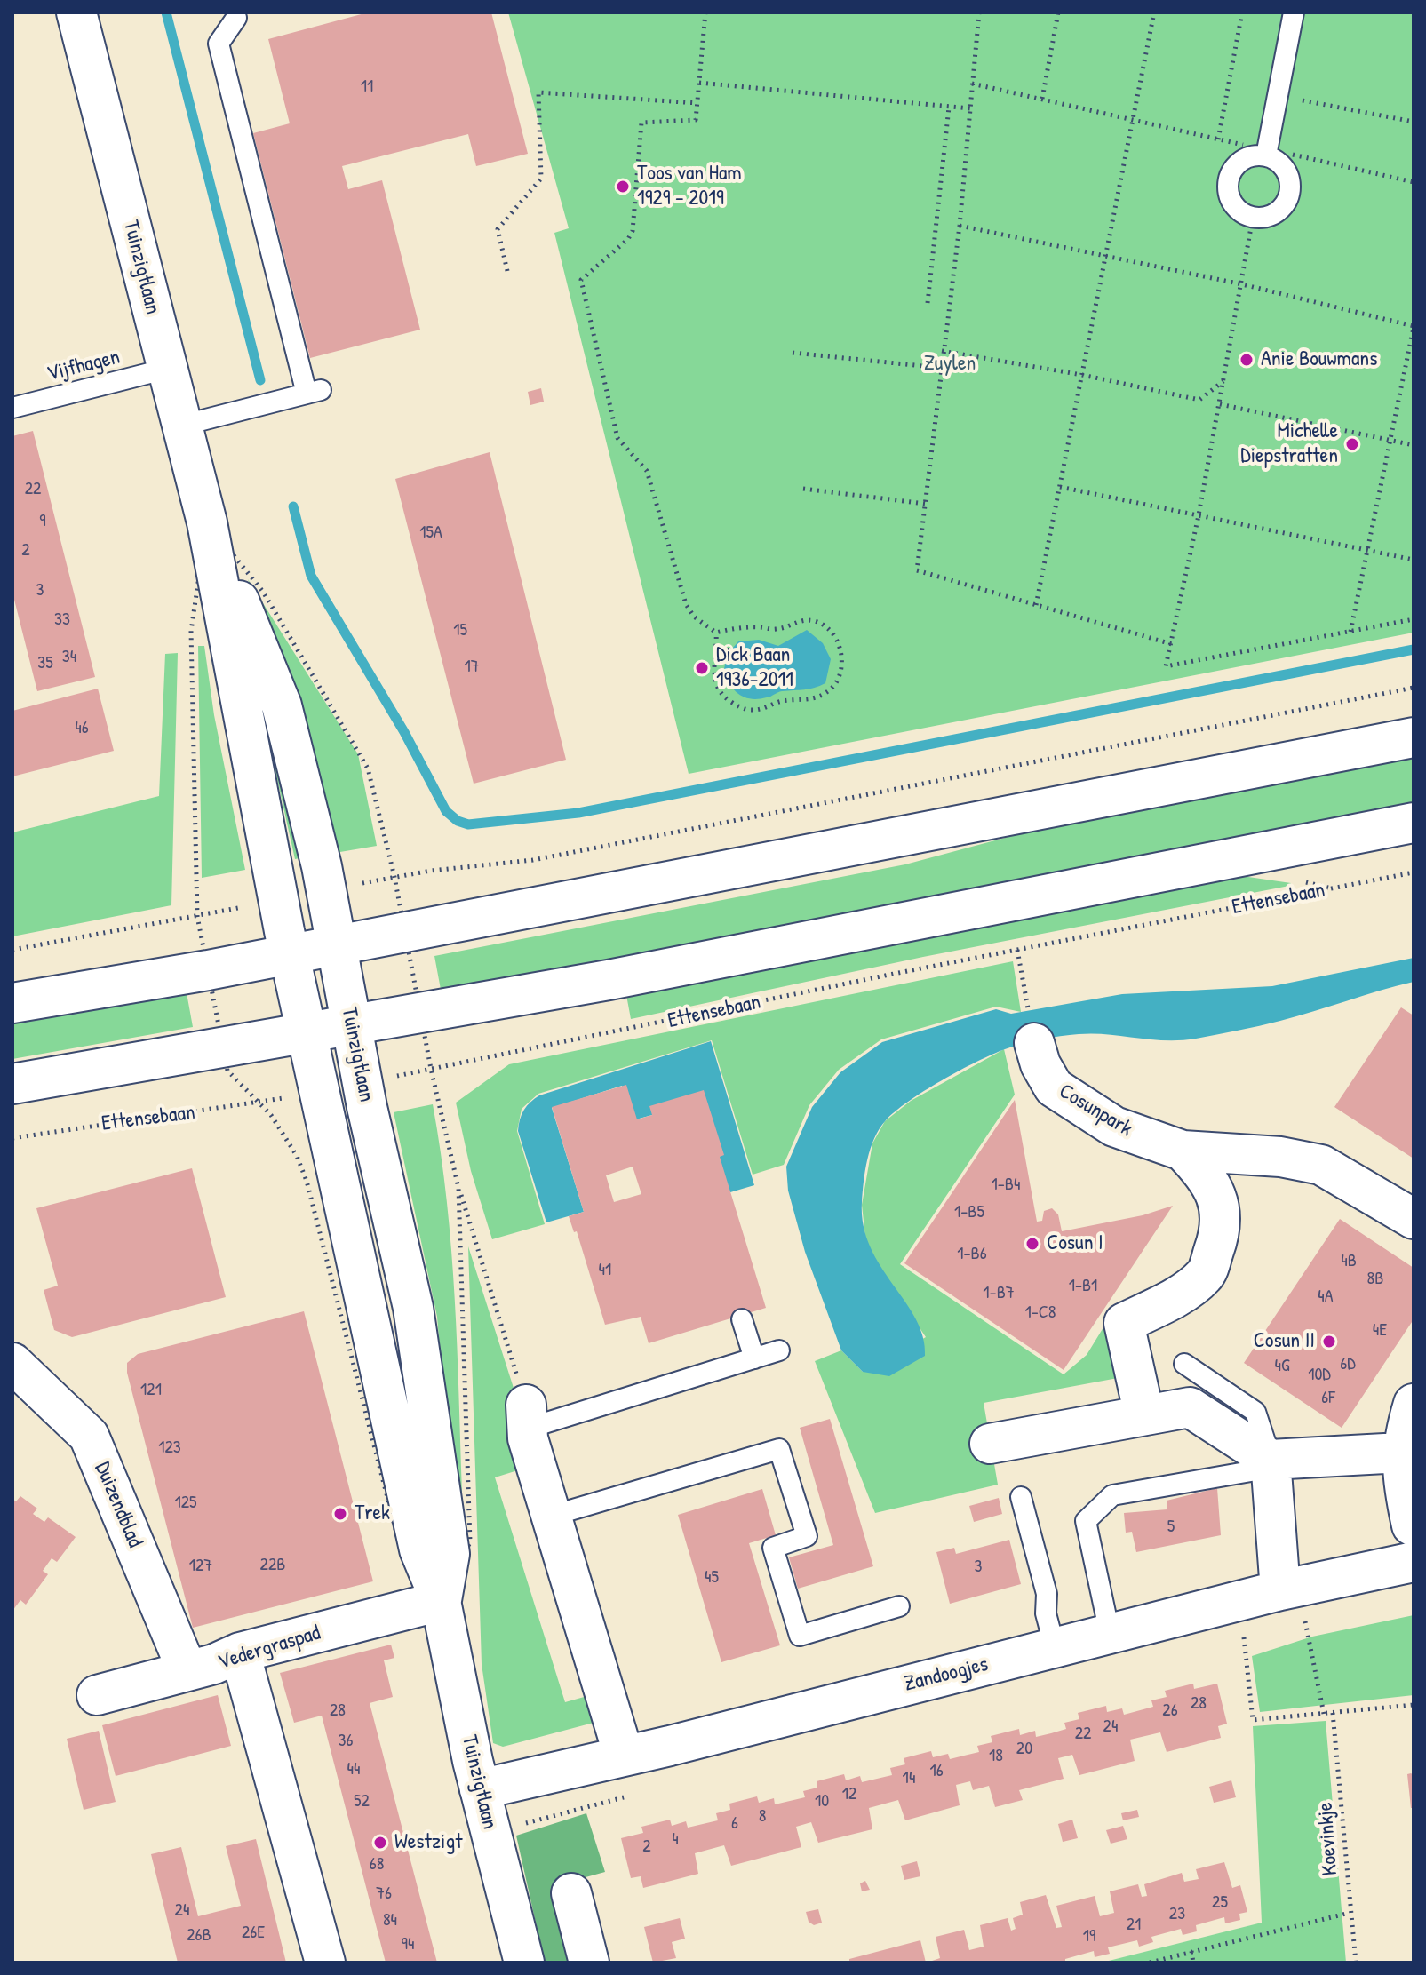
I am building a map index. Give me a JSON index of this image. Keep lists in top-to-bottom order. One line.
{"streets":{"street":["Tuinzigtlaan","Cosunpark","Duizendblad","Vedergraspad","Zandoogjes"],"lane":["Vijfhagen"],"path":["Ettensebaan","Koevinkje"]},"crossings":[["Tuinzigtlaan","Vijfhagen"],["Tuinzigtlaan","Ettensebaan"],["Tuinzigtlaan","Vedergraspad"],["Tuinzigtlaan","Zandoogjes"],["Duizendblad","Vedergraspad"]],"parks":["Zuylen"],"places":["Toos van Ham 1929 - 2019","Anie Bouwmans","Michelle Diepstratten","Dick Baan 1936-2011","Cosun I","Cosun II","Trek","Westzigt"],"house_numbers":["11","22","9","15A","2","3","33","15","34","35","17","46","1-B4","1-B5","1-B6","4B","41","8B","1-B1","1-B7","4A","1-C8","4E","6D","4G","10D","121","6F","123","125","5","22B","127","3","45","28","28","26","24","22","36","20","18","44","16","14","12","52","10","8","6","4","2","68","76","25","24","23","84","21","26E","26B","19","94"]}
